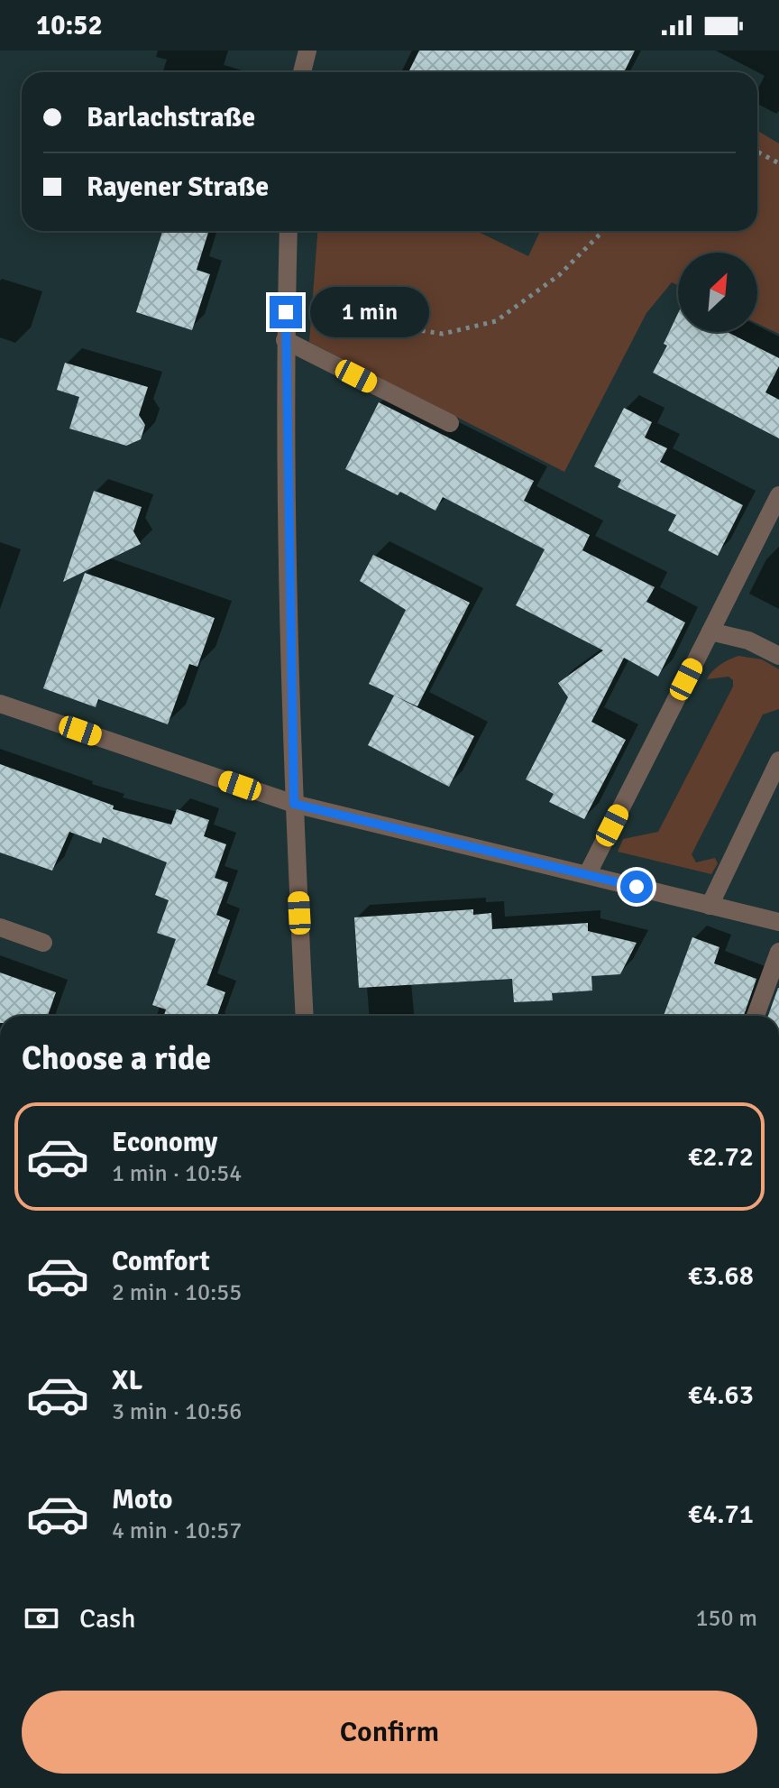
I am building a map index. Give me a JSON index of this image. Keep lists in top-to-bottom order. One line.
{"north":"top right","page":{"status":"10:52","banner":["Barlachstraße","Rayener Straße"],"bubble":"1 min","heading":"Choose a ride","list":[{"name":"Economy","note":"1 min · 10:54","value":"€2.72"},{"name":"Comfort","note":"2 min · 10:55","value":"€3.68"},{"name":"XL","note":"3 min · 10:56","value":"€4.63"},{"name":"Moto","note":"4 min · 10:57","value":"€4.71"}],"pay":["Cash","150 m"],"buttons":"Confirm"}}
